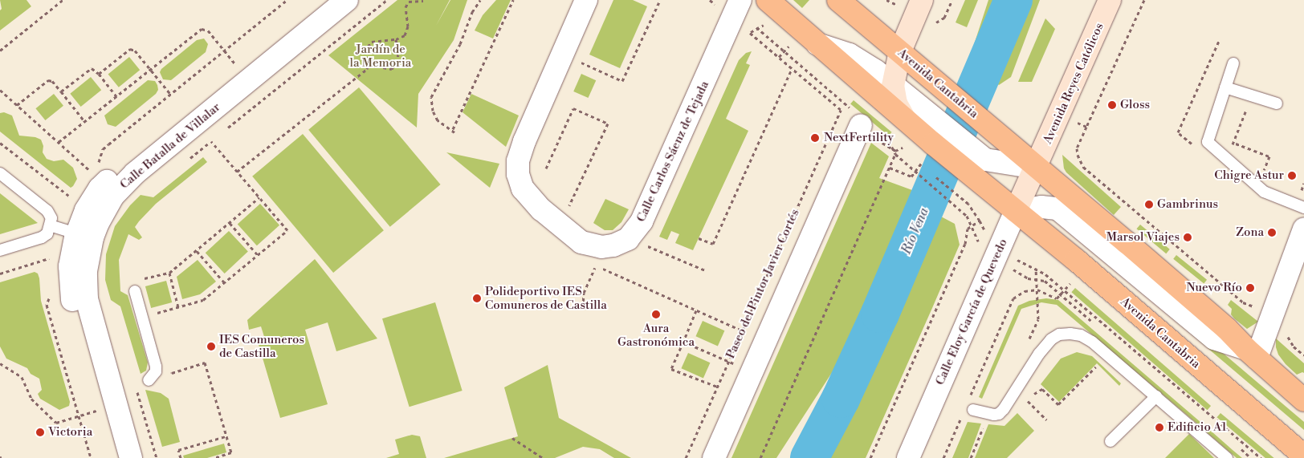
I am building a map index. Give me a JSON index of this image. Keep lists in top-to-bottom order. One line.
{"streets":{"main road":["Avenida Cantabria"],"street":["Avenida Reyes Católicos","Calle Batalla de Villalar","Calle Carlos Sáenz de Tejada","Calle Eloy García de Quevedo"],"path":["Paseo del Pintor Javier Cortés"]},"crossings":[["Avenida Cantabria","Avenida Reyes Católicos"],["Avenida Cantabria","Calle Eloy García de Quevedo"],["Avenida Reyes Católicos","Calle Eloy García de Quevedo"]],"water":["Río Vena"],"parks":["Jardín de la Memoria"],"places":["Gloss","NextFertility","Chigre Astur","Gambrinus","Zona","Marsol Viajes","Nuevo Río","Polideportivo IES Comuneros de Castilla","Aura Gastronómica","IES Comuneros de Castilla","Edificio A1","Victoria"]}
